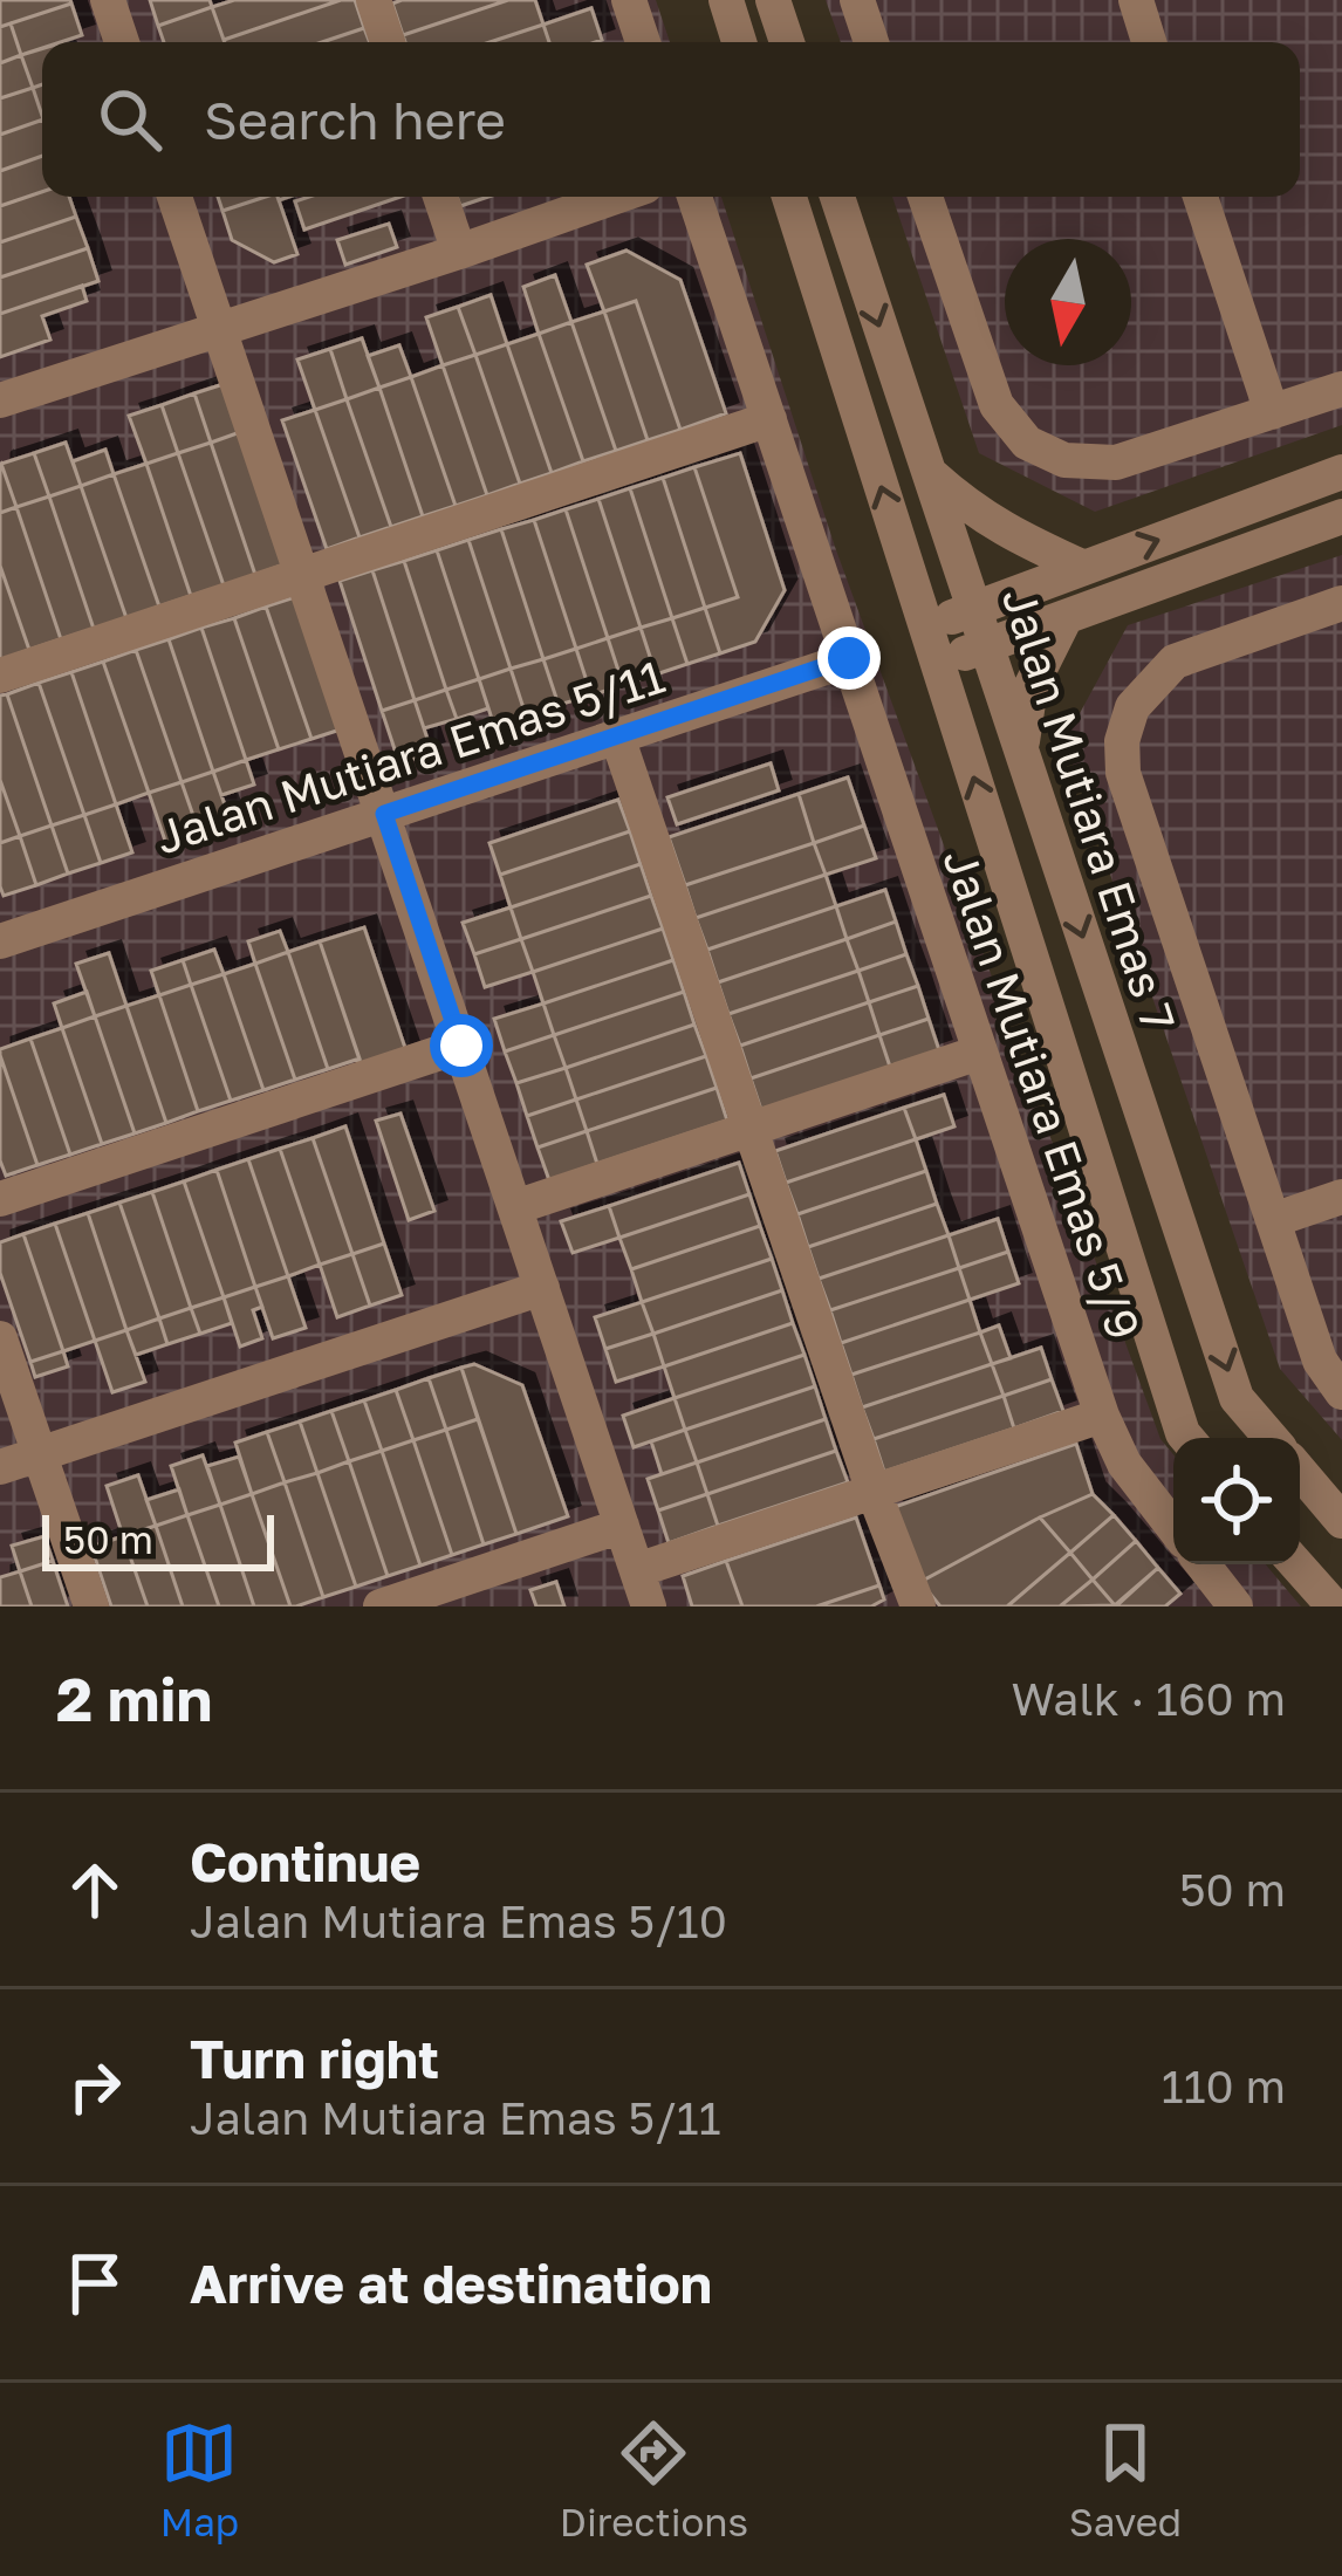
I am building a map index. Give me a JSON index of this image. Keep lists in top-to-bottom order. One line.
{"streets":{"street":["Jalan Mutiara Emas 5/11","Jalan Mutiara Emas 7","Jalan Mutiara Emas 5/9"]},"crossings":[["Jalan Mutiara Emas 5/11","Jalan Mutiara Emas 5/9"]],"scale_bar":"50 m","north":"bottom","page":{"search":"Search here","scale":"50 m","heading":["2 min","Walk · 160 m"],"list":[["Continue","Jalan Mutiara Emas 5/10","50 m"],["Turn right","Jalan Mutiara Emas 5/11","110 m"],"Arrive at destination"],"nav":["Map","Directions","Saved"]}}
